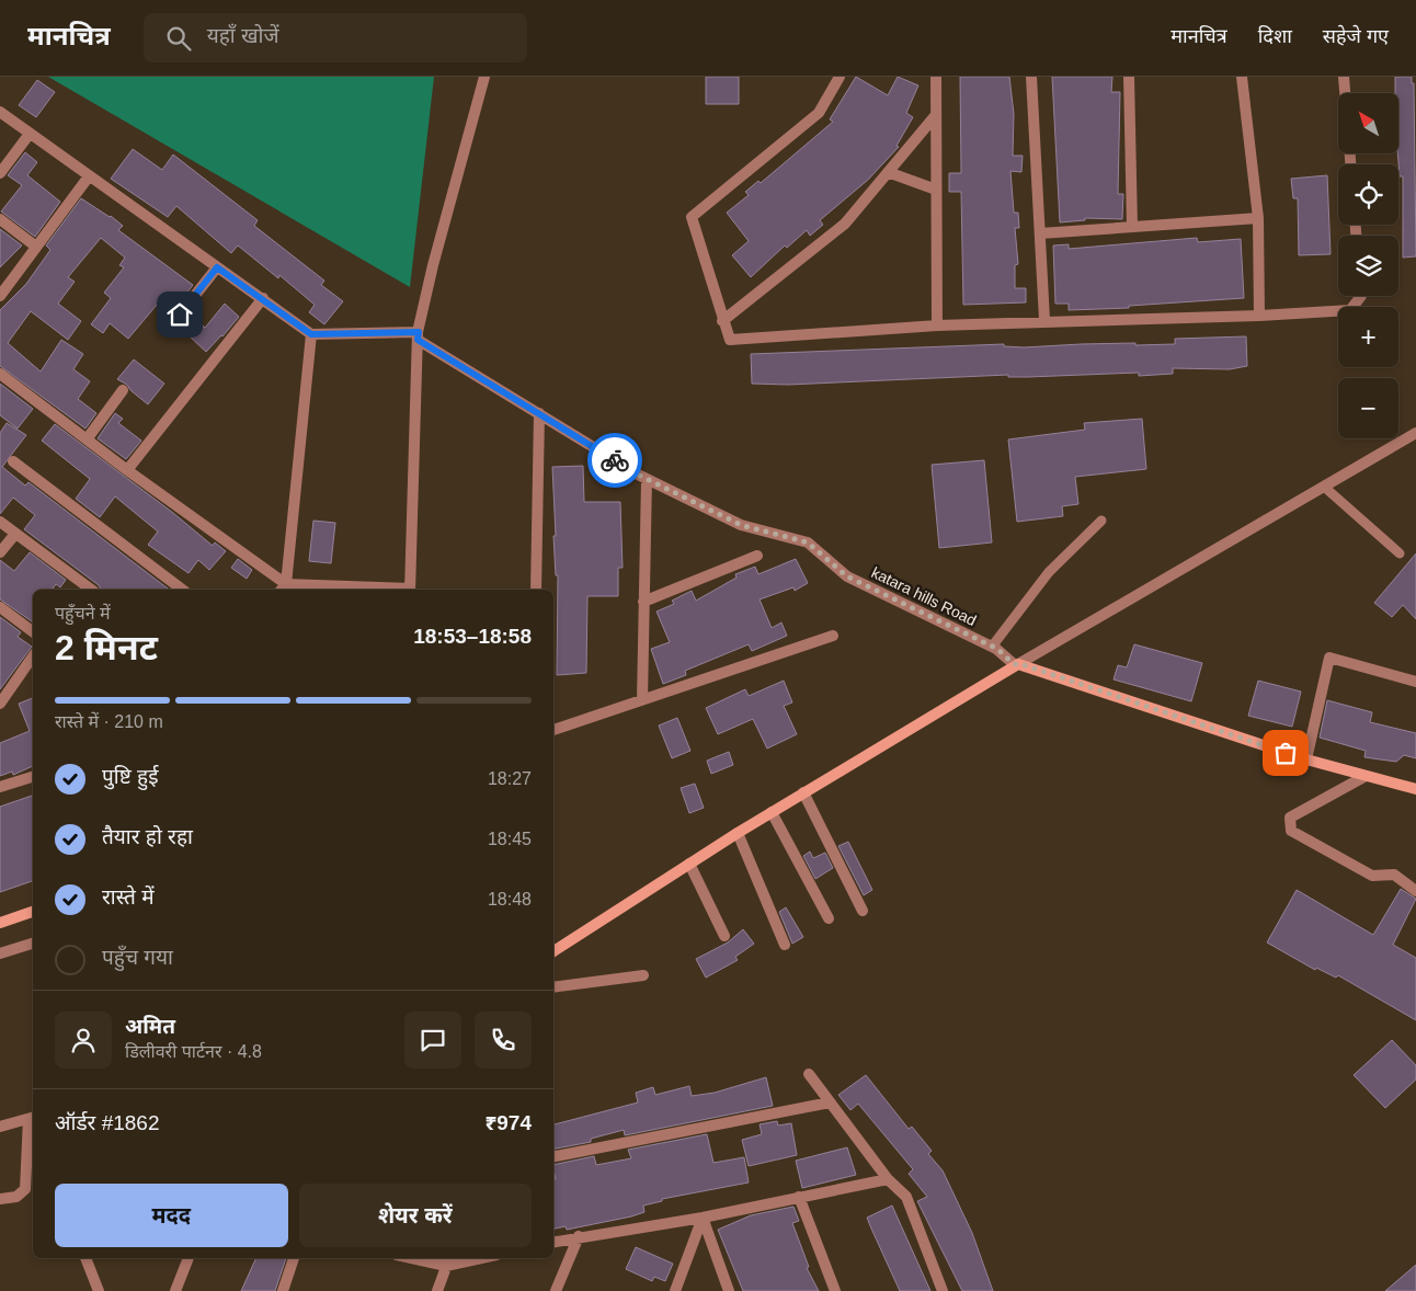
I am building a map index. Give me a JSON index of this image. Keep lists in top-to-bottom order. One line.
{"streets":{"main road":["katara hills Road"]},"north":"top left","page":{"header":"मानचित्र","search":"यहाँ खोजें","nav":["मानचित्र","दिशा","सहेजे गए"],"map_buttons":["+","−"],"heading":["2 मिनट","पहुँचने में","18:53–18:58"],"panel":["अमित","डिलीवरी पार्टनर · 4.8","ऑर्डर #1862","₹974"],"bar":"रास्ते में · 210 m","list":[["पुष्टि हुई","18:27"],["तैयार हो रहा","18:45"],["रास्ते में","18:48"],"पहुँच गया"],"buttons":["मदद","शेयर करें"]}}
